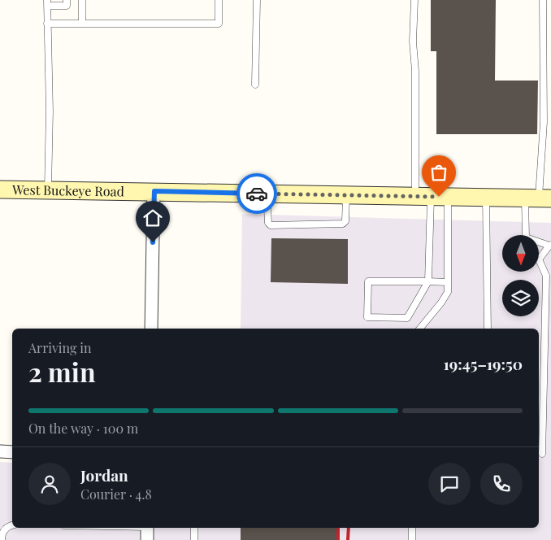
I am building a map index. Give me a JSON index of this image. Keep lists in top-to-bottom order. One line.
{"streets":{"main road":["West Buckeye Road"]},"north":"bottom","page":{"heading":["2 min","Arriving in","19:45–19:50"],"panel":["Jordan","Courier · 4.8"],"bar":"On the way · 100 m"}}
